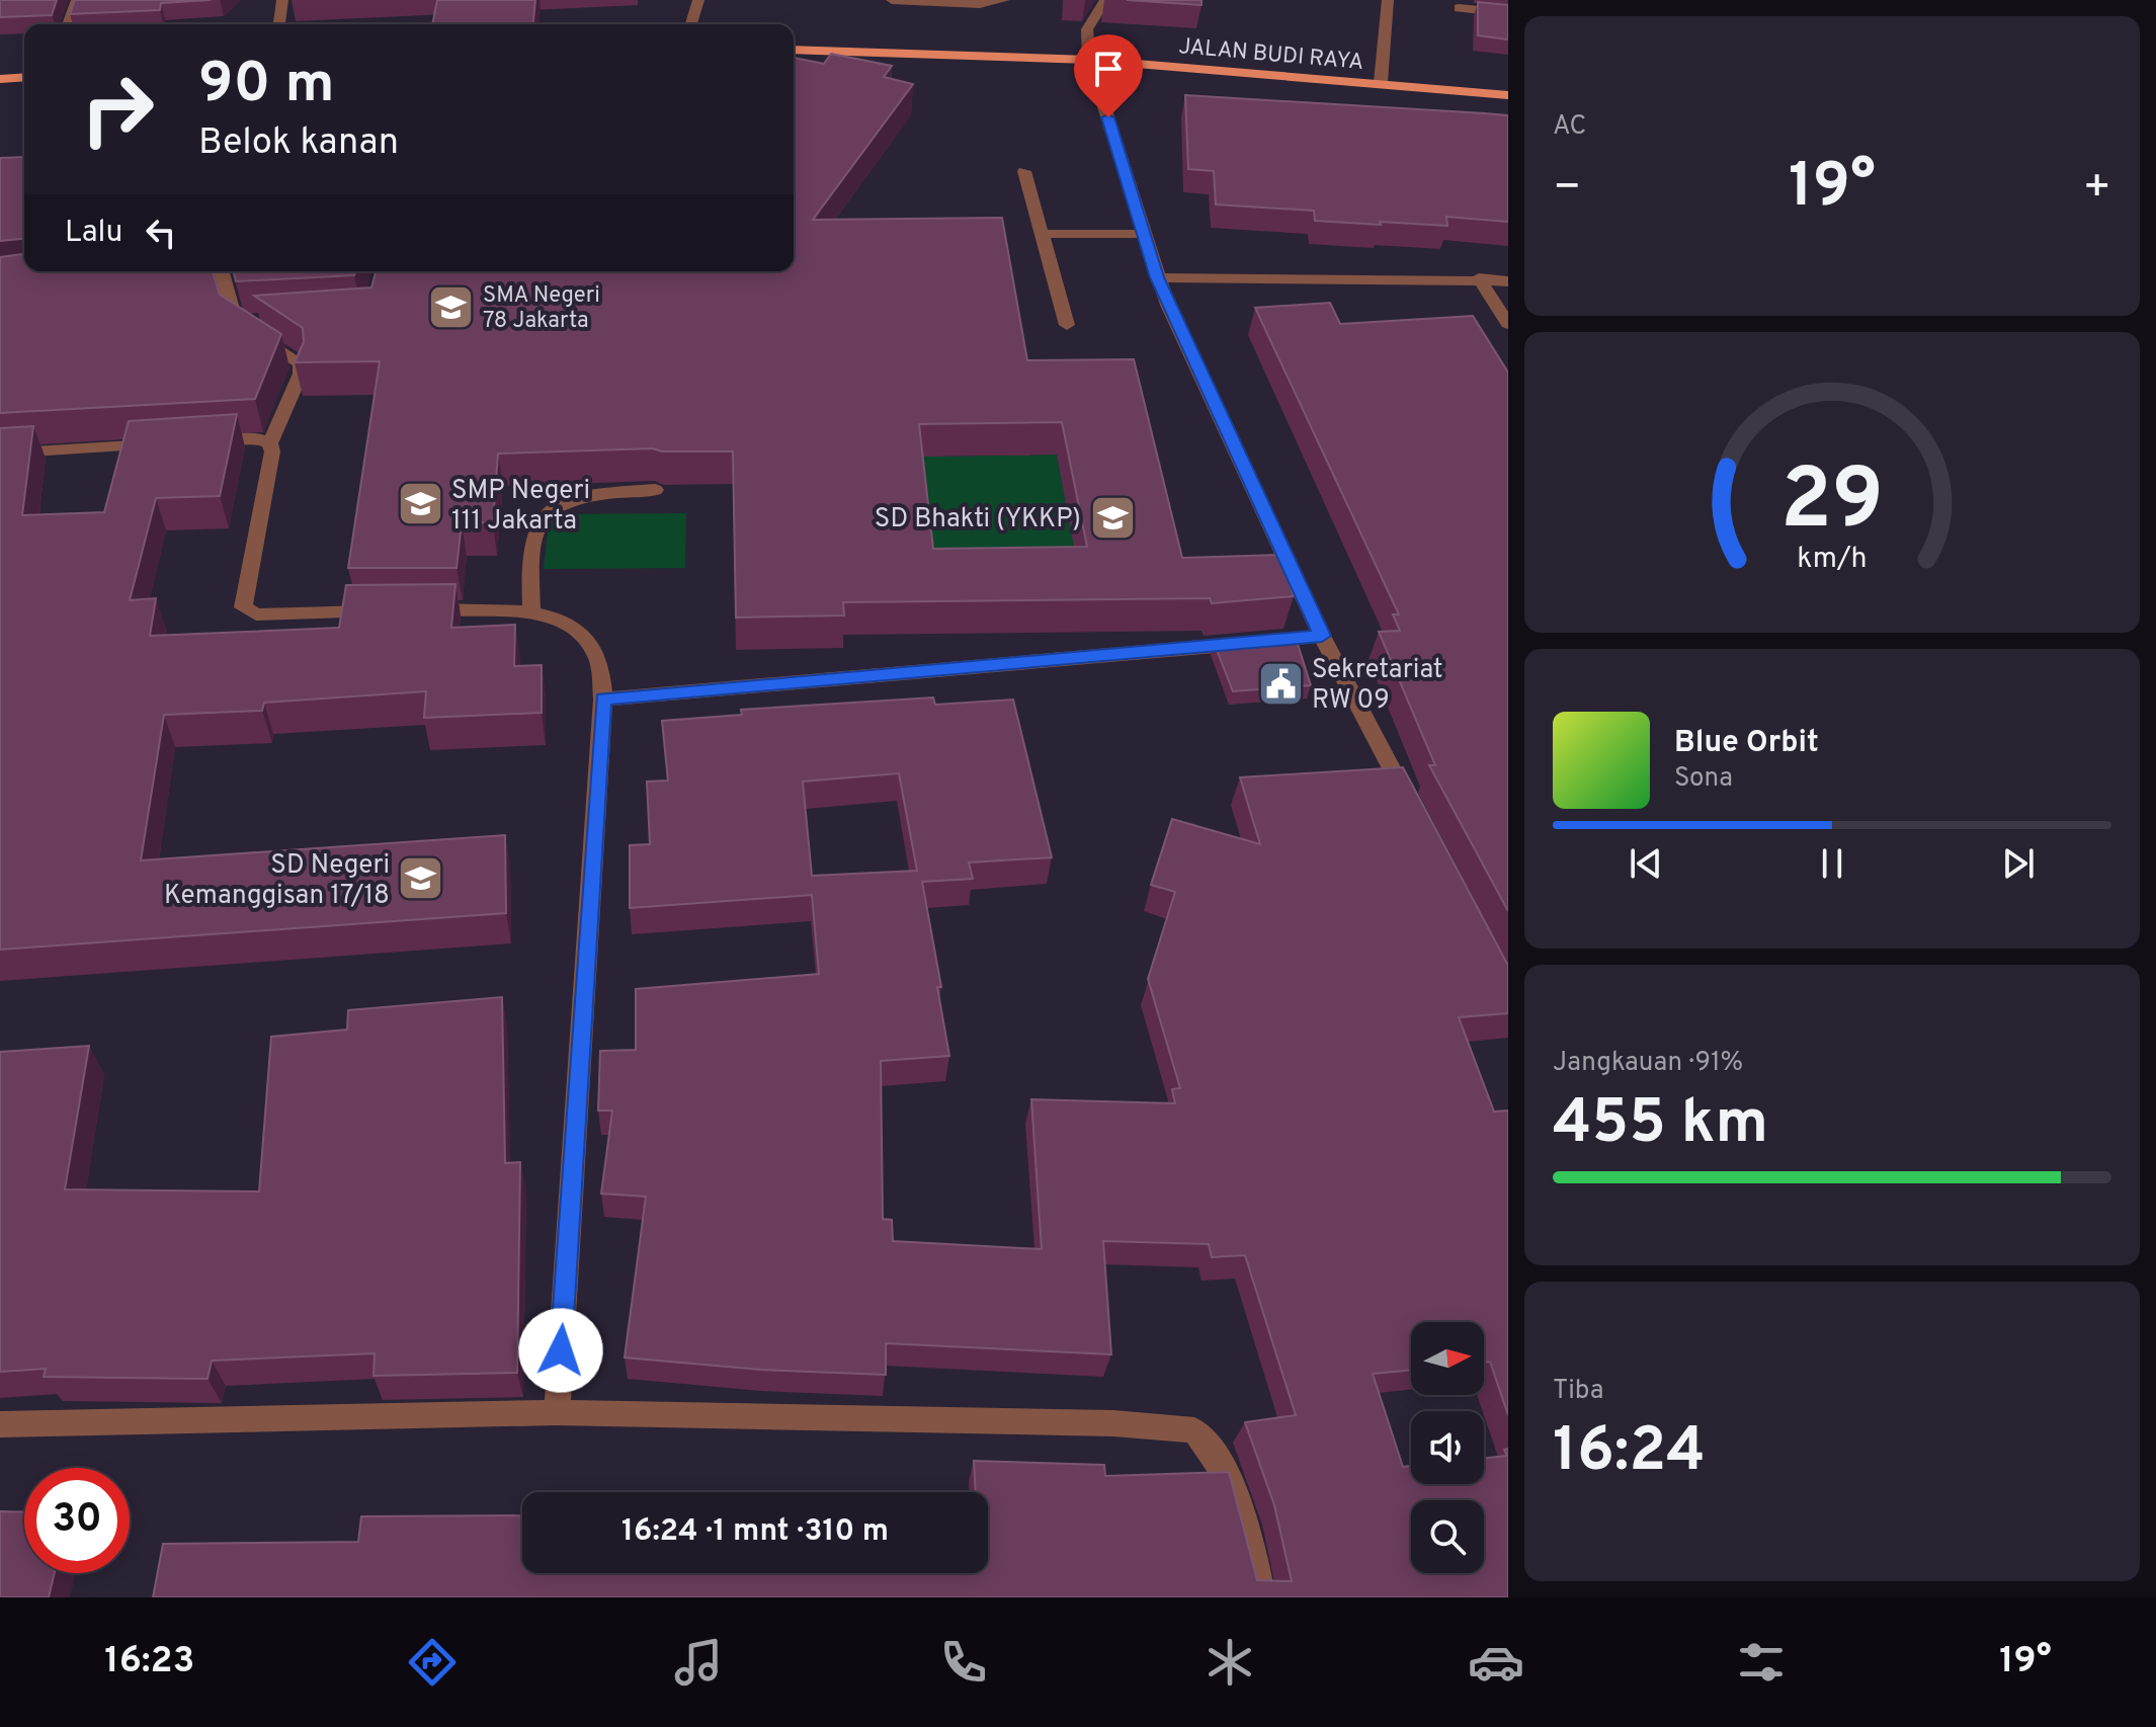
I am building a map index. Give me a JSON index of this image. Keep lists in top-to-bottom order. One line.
{"streets":{"main road":["JALAN BUDI RAYA"]},"places":{"school or university":["SMA Negeri 78 Jakarta","SMP Negeri 111 Jakarta","SD Bhakti (YKKP)","SD Negeri Kemanggisan 17/18"],"public building":["Sekretariat RW 09"]},"north":"right","page":{"tile":["AC",["Jangkauan · 91%","455 km"],["Tiba","16:24"]],"turn":["90 m","Belok kanan"],"heat":["−","19°","+"],"then":"Lalu","song":["Blue Orbit","Sona"],"limit":"30","trip":"16:24 · 1 mnt · 310 m","tabs":["16:23","19°"],"gauge":["29","km/h"]}}
